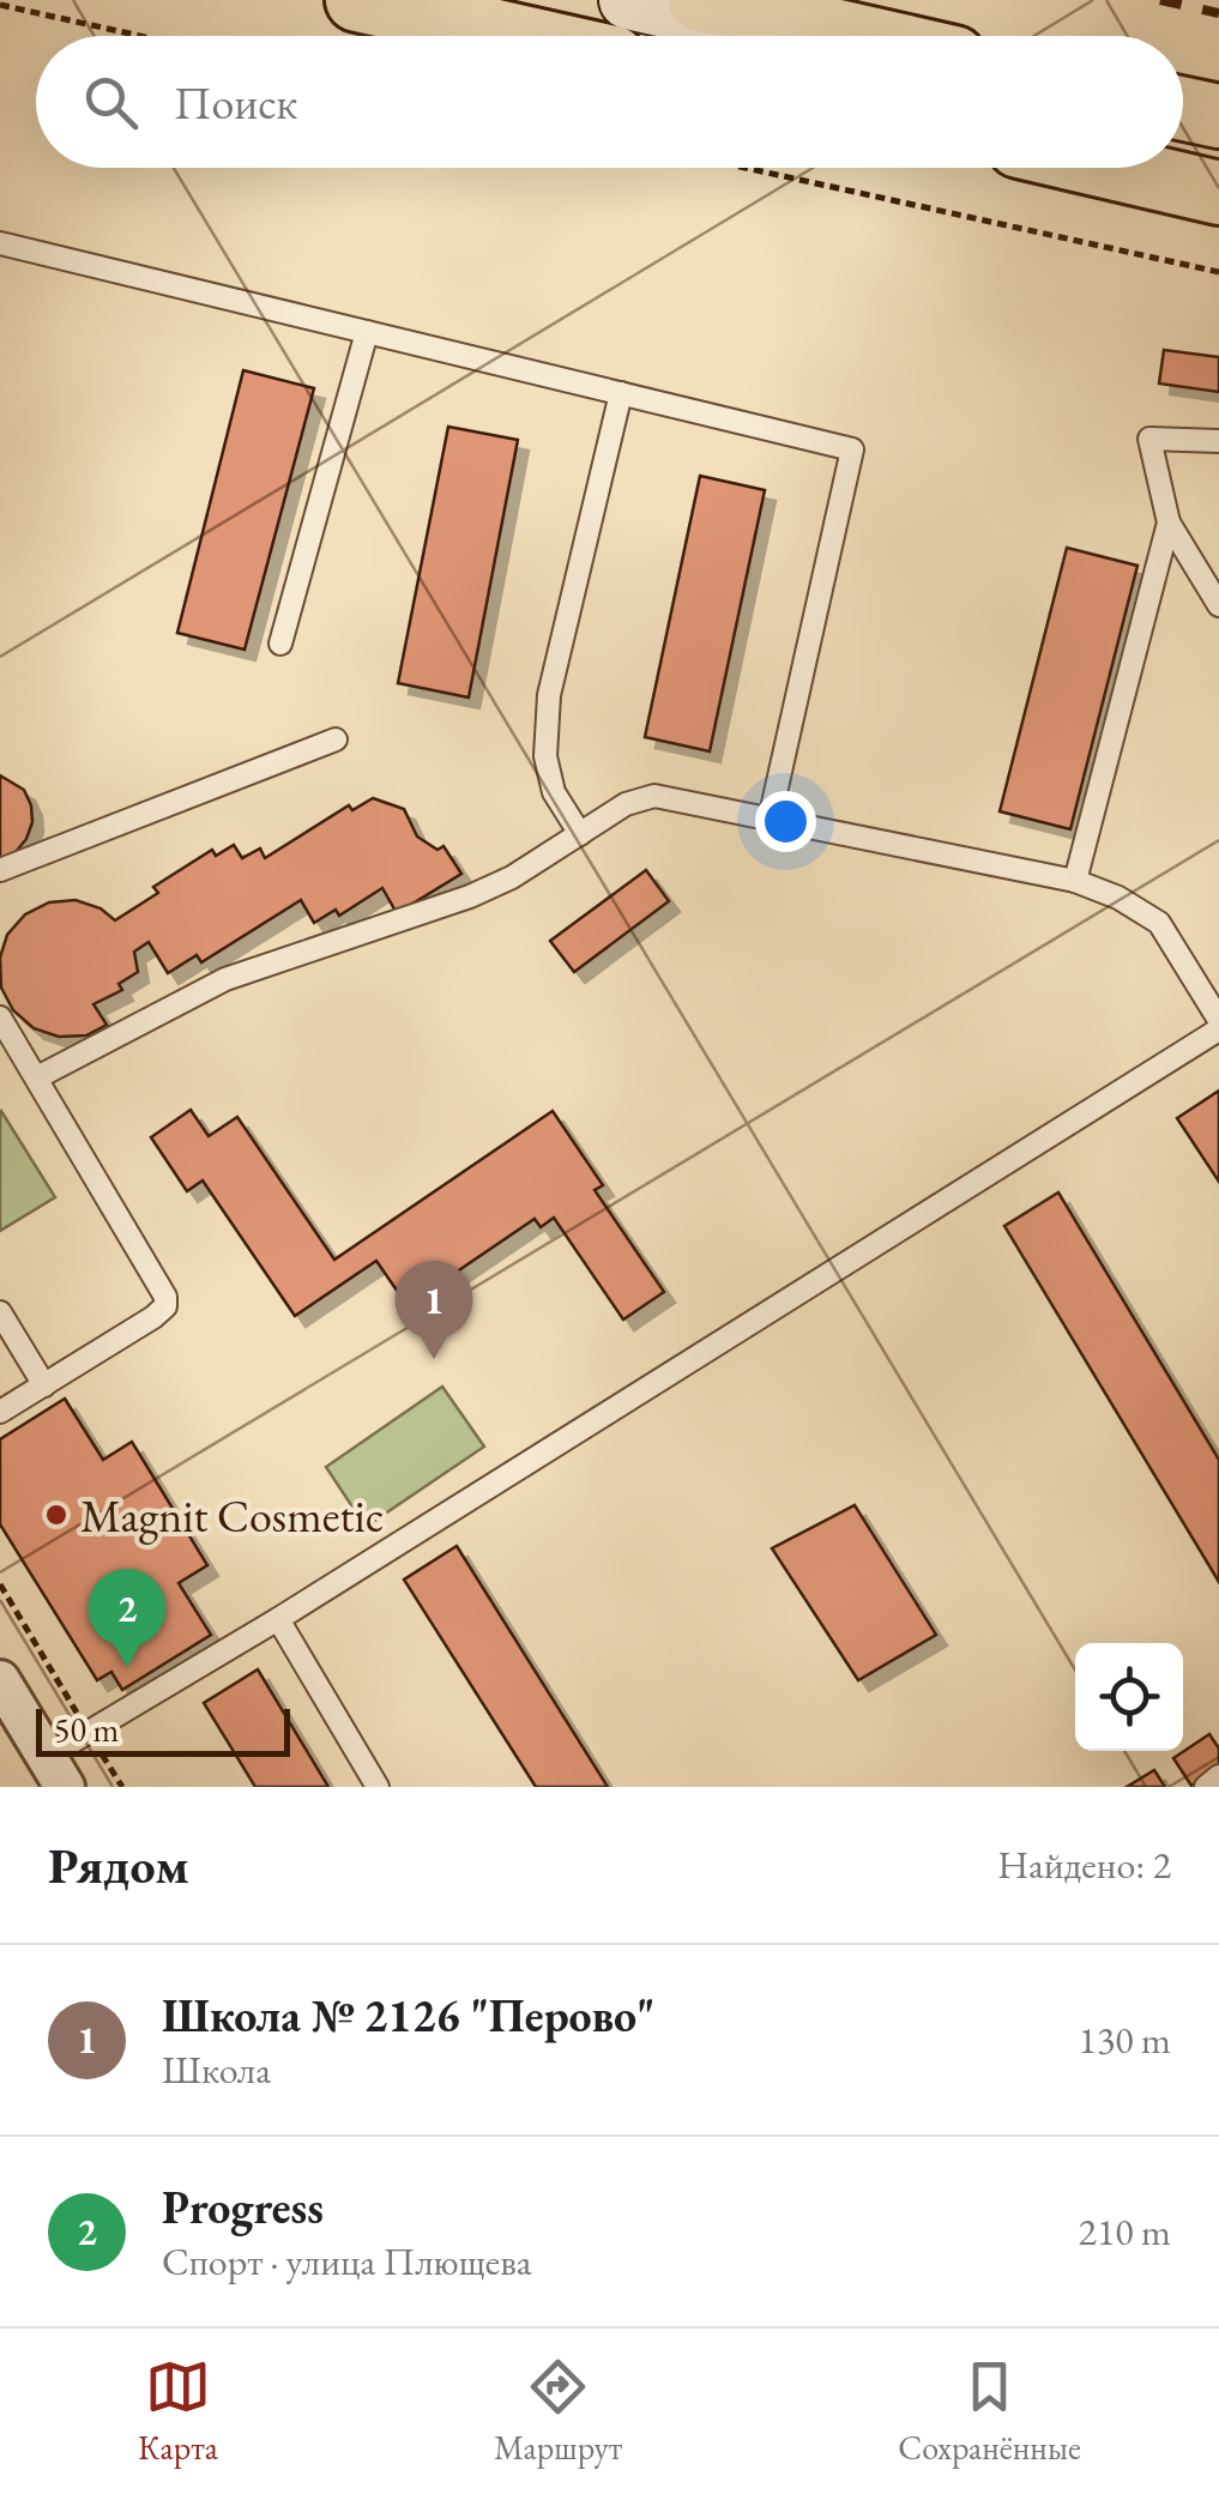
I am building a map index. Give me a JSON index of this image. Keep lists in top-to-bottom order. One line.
{"places":["Magnit Cosmetic"],"scale_bar":"50 m","page":{"search":"Поиск","pins":["1","2"],"scale":"50 m","heading":["Рядом","Найдено: 2"],"list":[{"mark":"1","name":"Школа № 2126 \"Перово\"","note":"Школа","value":"130 m"},{"mark":"2","name":"Progress","note":"Спорт · улица Плющева","value":"210 m"}],"nav":["Карта","Маршрут","Сохранённые"]}}
